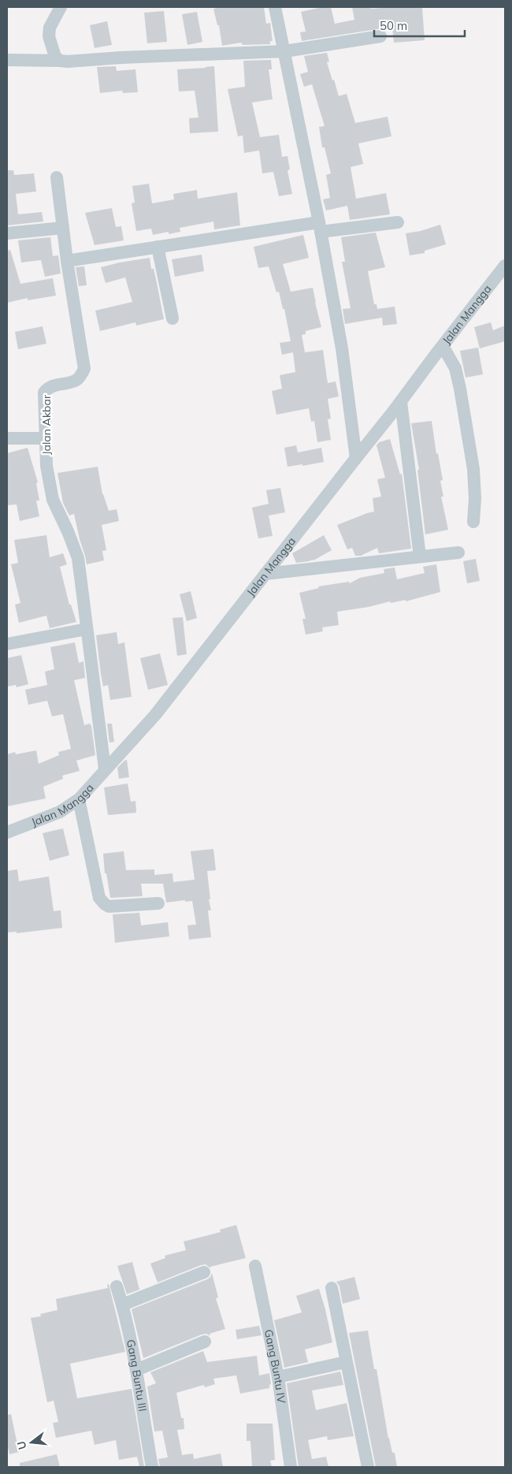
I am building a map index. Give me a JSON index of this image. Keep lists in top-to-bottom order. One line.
{"streets":{"street":["Jalan Mangga","Jalan Akbar","Gang Buntu IV","Gang Buntu III"]},"crossings":[["Jalan Mangga","Jalan Akbar"]],"scale_bar":"50 m","north":"left"}
